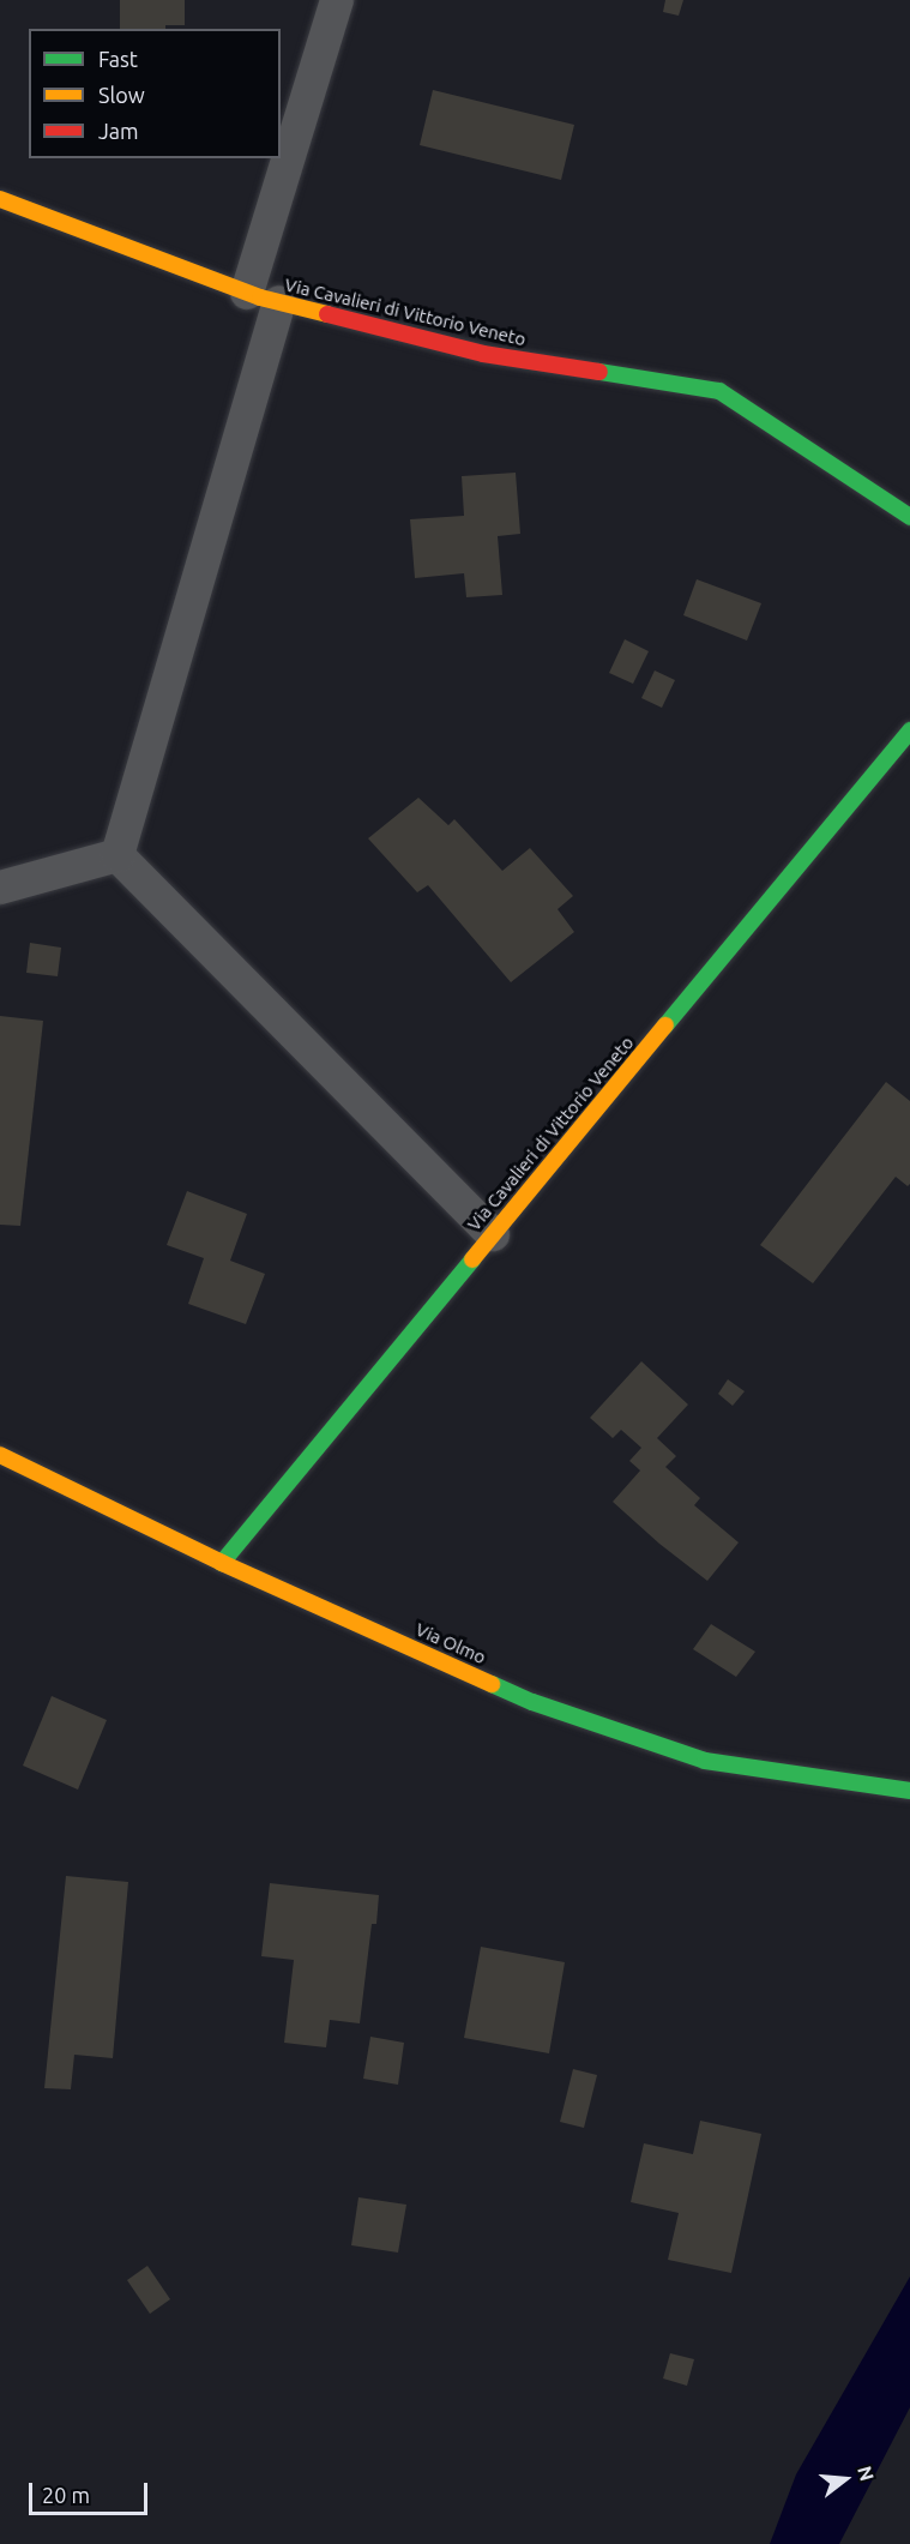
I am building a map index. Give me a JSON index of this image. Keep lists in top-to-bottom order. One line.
{"streets":{"street":["Via Cavalieri di Vittorio Veneto","Via Olmo"]},"crossings":[["Via Cavalieri di Vittorio Veneto","Via Olmo"]],"legend":["Fast","Slow","Jam"],"scale_bar":"20 m","north":"right"}
